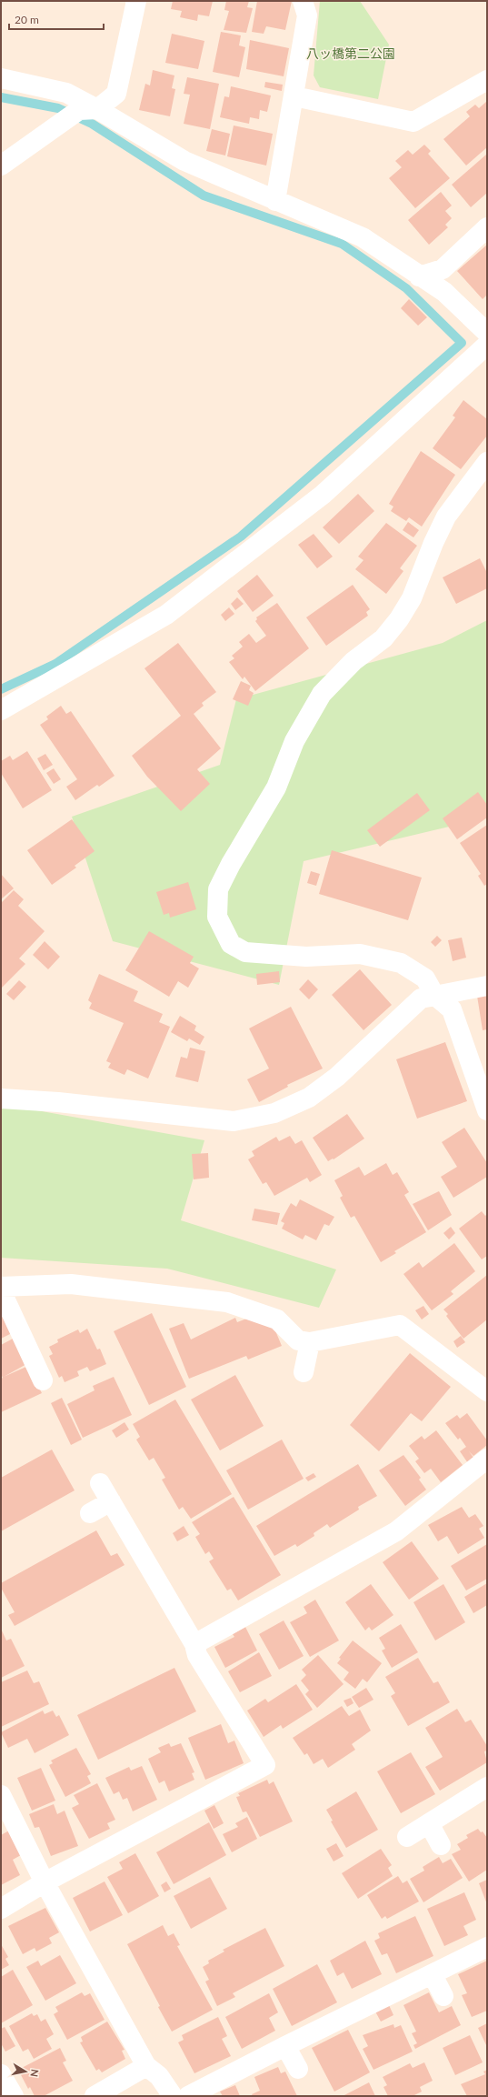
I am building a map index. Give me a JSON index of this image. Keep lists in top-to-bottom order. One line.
{"parks":["八ッ橋第二公園"],"scale_bar":"20 m","north":"right"}
